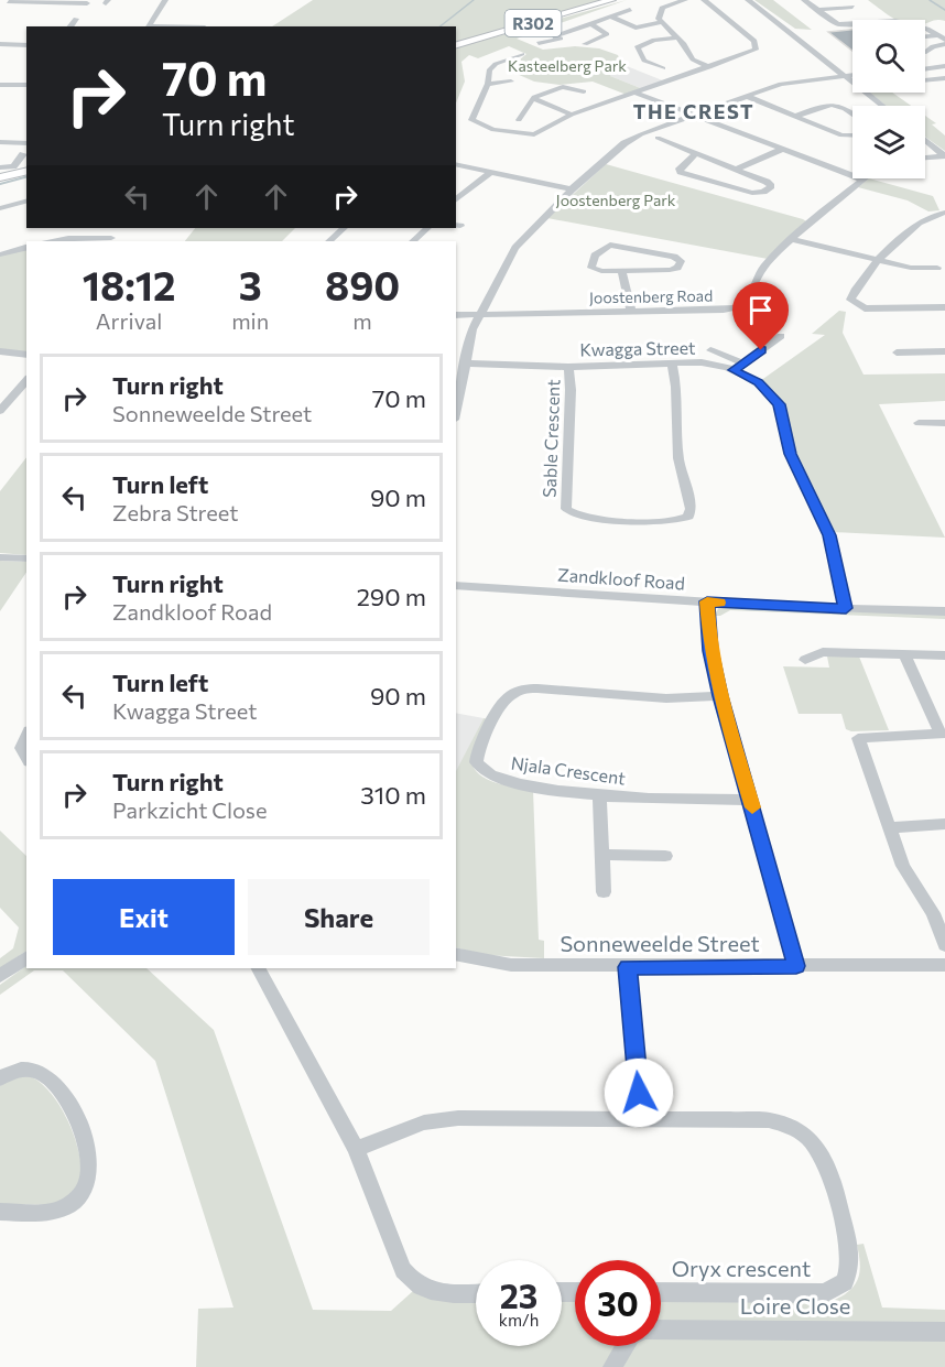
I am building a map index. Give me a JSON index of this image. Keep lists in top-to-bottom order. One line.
{"streets":{"main road":["R302"],"street":["Joostenberg Road","Kwagga Street","Sable Crescent","Zandkloof Road","Njala Crescent","Sonneweelde Street","Oryx crescent","Loire Close"]},"crossings":[["Kwagga Street","Sable Crescent"],["Kwagga Street","Zandkloof Road"]],"districts":["THE CREST"],"parks":["Kasteelberg Park","Joostenberg Park"],"page":{"turn":["70 m","Turn right"],"eta":["18:12","Arrival","3","min","890","m"],"list":[{"name":"Turn right","note":"Sonneweelde Street","value":"70 m"},{"name":"Turn left","note":"Zebra Street","value":"90 m"},{"name":"Turn right","note":"Zandkloof Road","value":"290 m"},{"name":"Turn left","note":"Kwagga Street","value":"90 m"},{"name":"Turn right","note":"Parkzicht Close","value":"310 m"}],"buttons":["Exit","Share"],"speed":"23 km/h","limit":"30"}}
